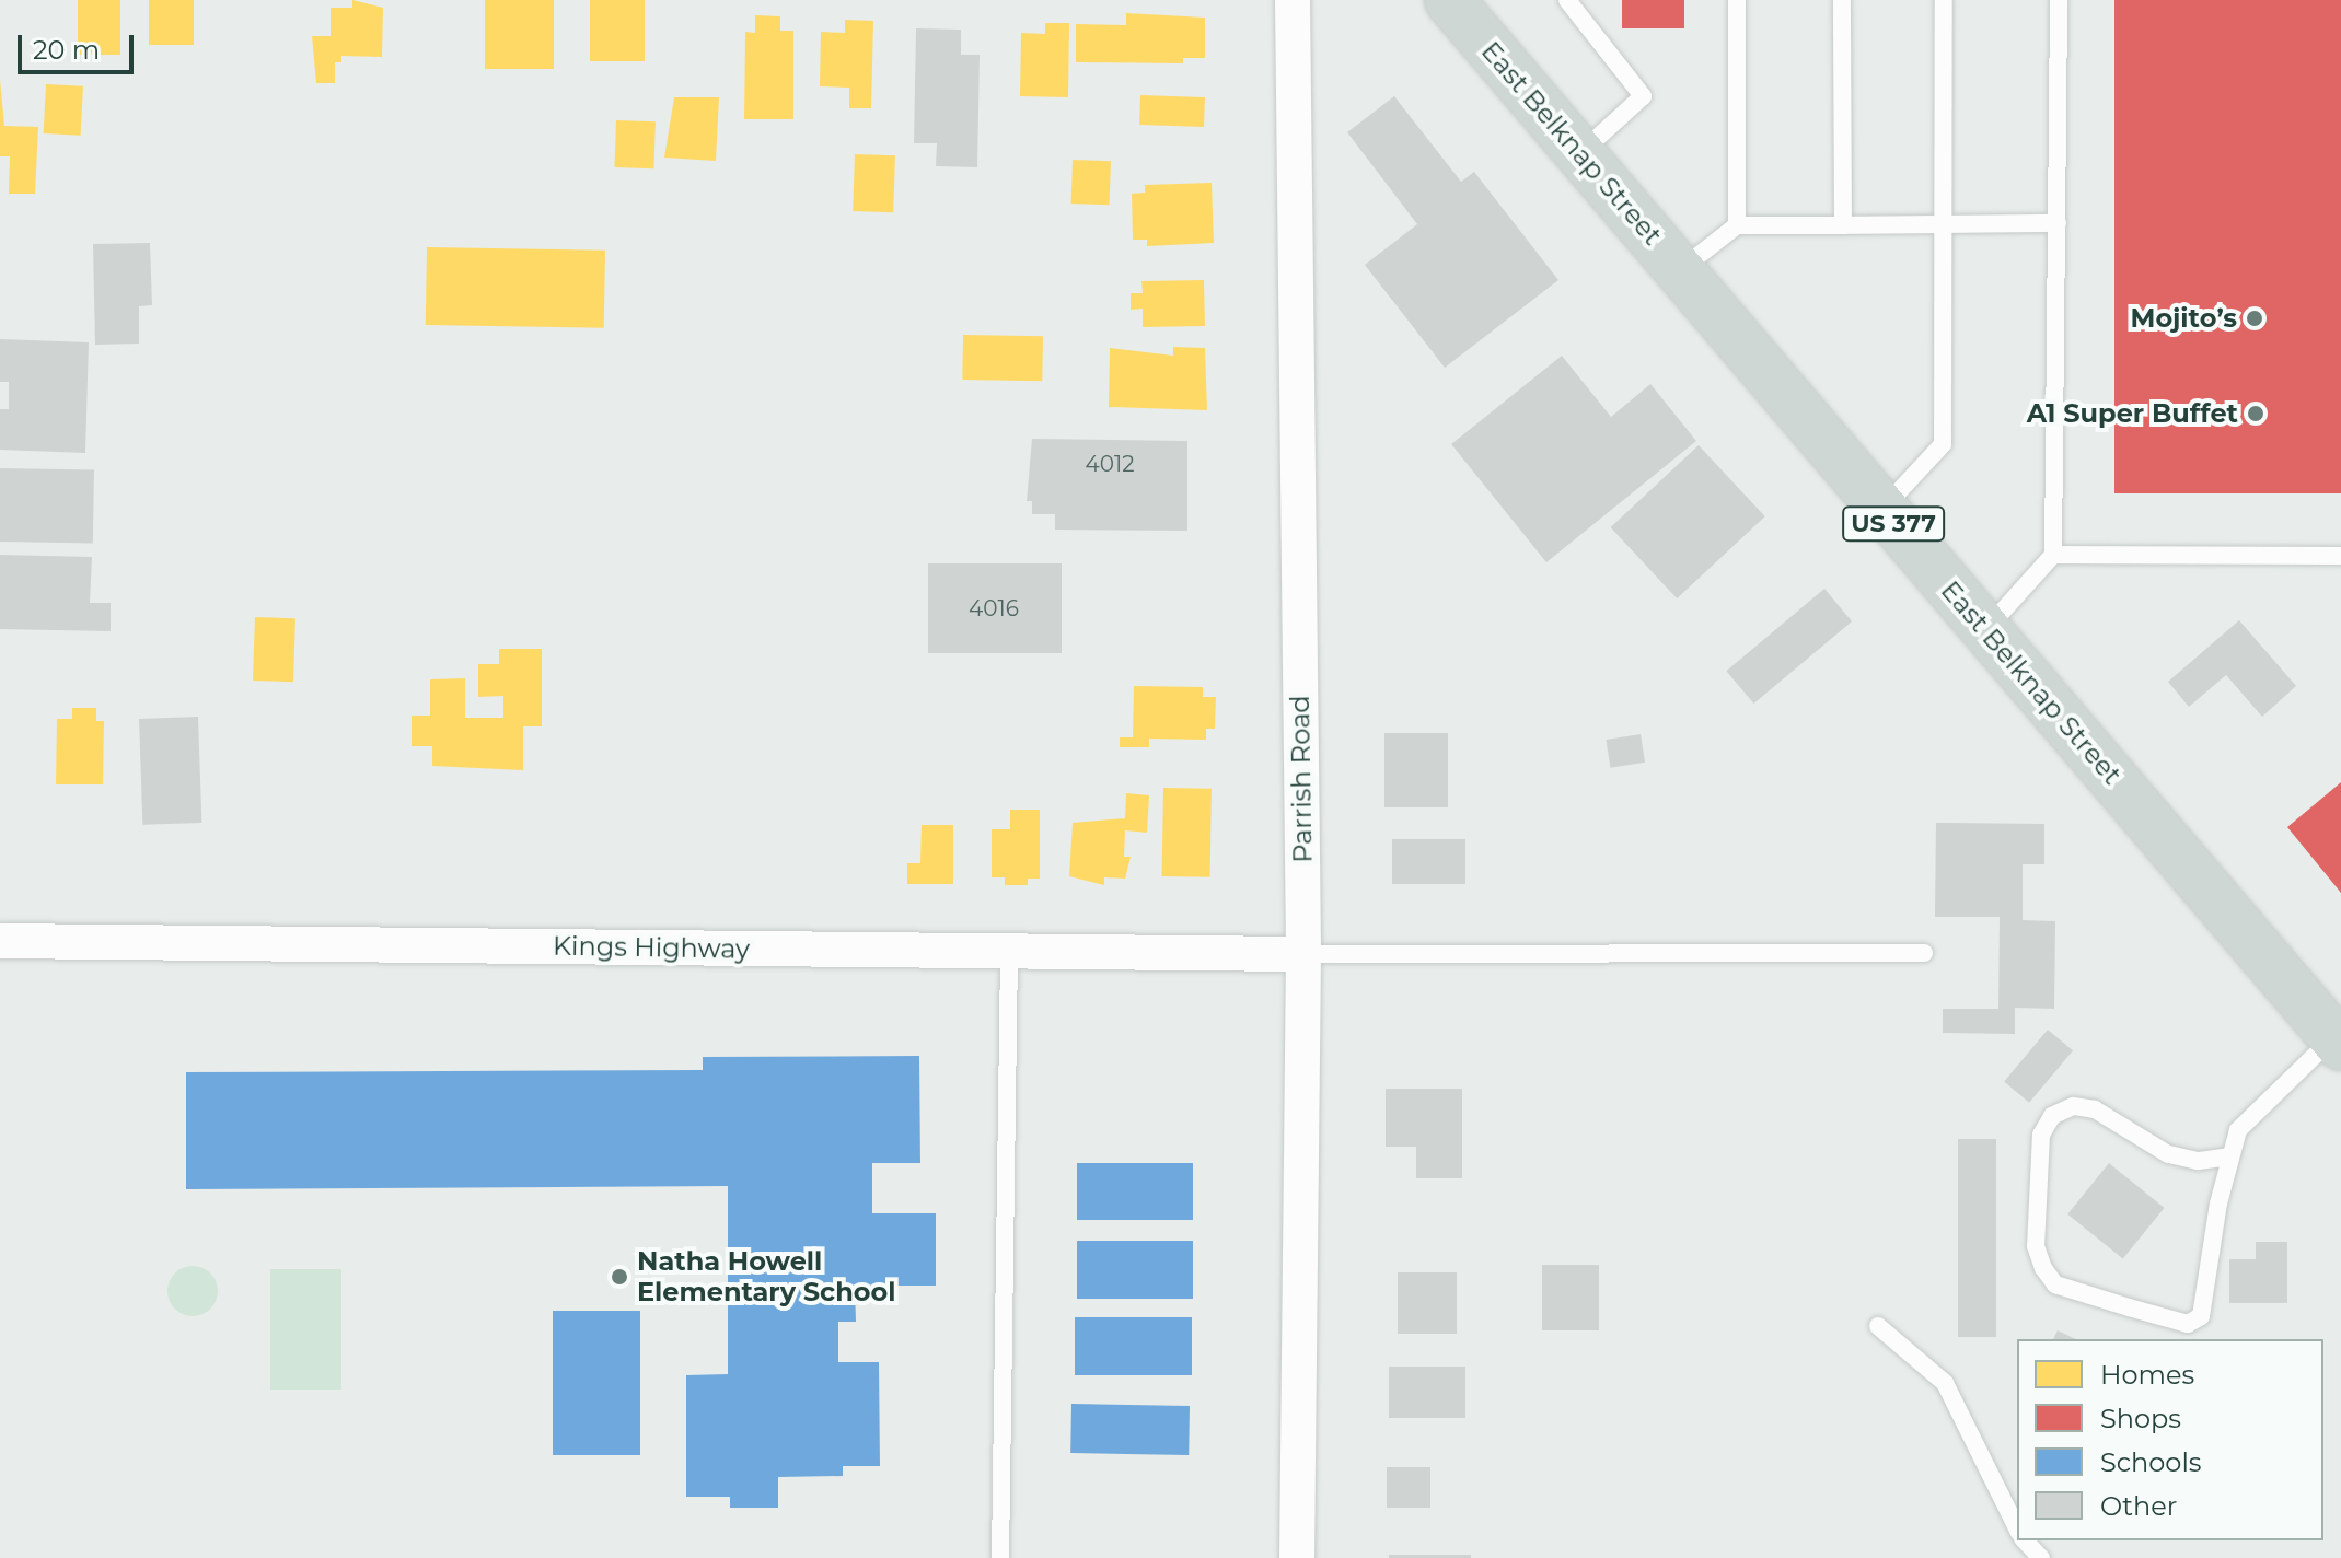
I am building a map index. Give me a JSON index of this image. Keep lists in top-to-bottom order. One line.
{"streets":{"main road":["East Belknap Street","US 377"],"street":["Parrish Road","Kings Highway"]},"crossings":[["Parrish Road","Kings Highway"]],"places":["Mojito’s","A1 Super Buffet","Natha Howell Elementary School"],"house_numbers":["4012","4016"],"legend":["Homes","Shops","Schools","Other"],"scale_bar":"20 m"}
